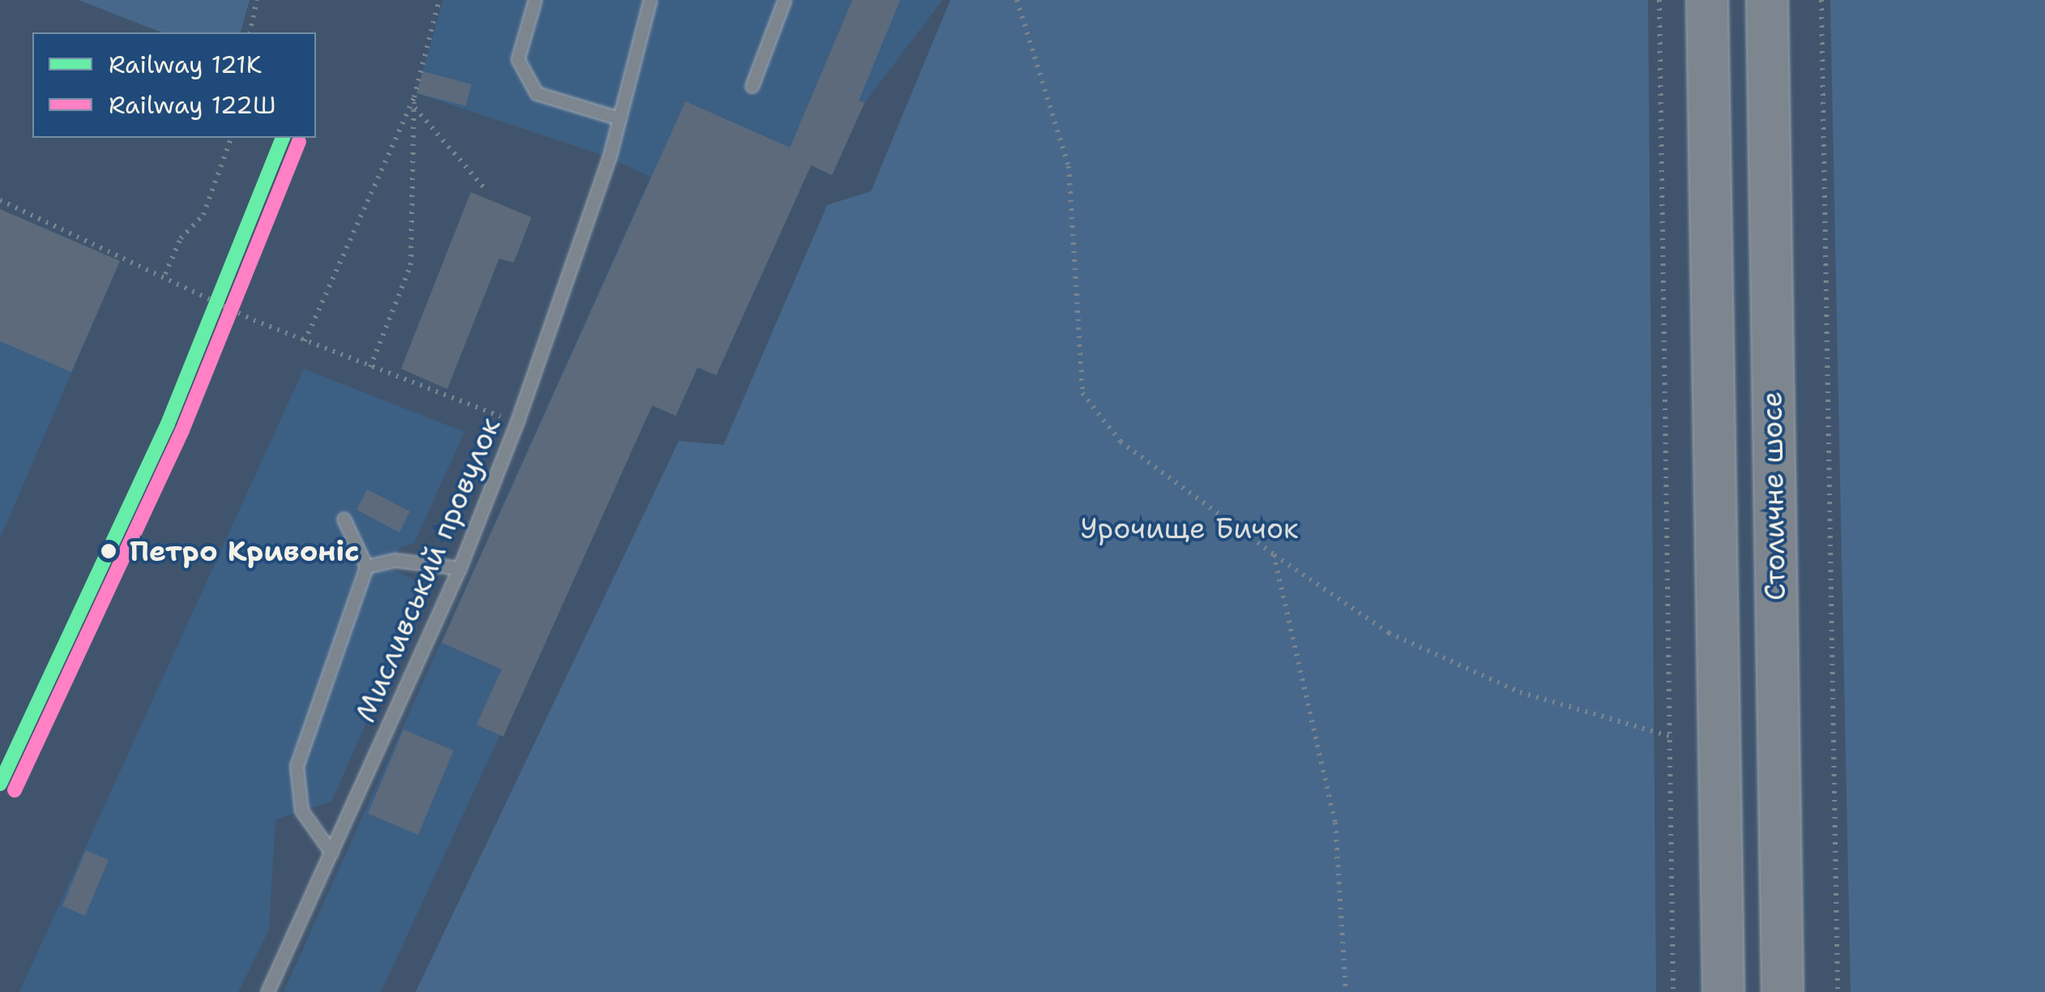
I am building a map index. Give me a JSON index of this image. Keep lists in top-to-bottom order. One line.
{"streets":{"highway":["Столичне шосе"],"lane":["Мисливський провулок"]},"parks":["Урочище Бичок"],"places":["Петро Кривоніс"],"lines":["rail line 121К","rail line 122Ш"],"legend":["Railway 121К","Railway 122Ш"]}
